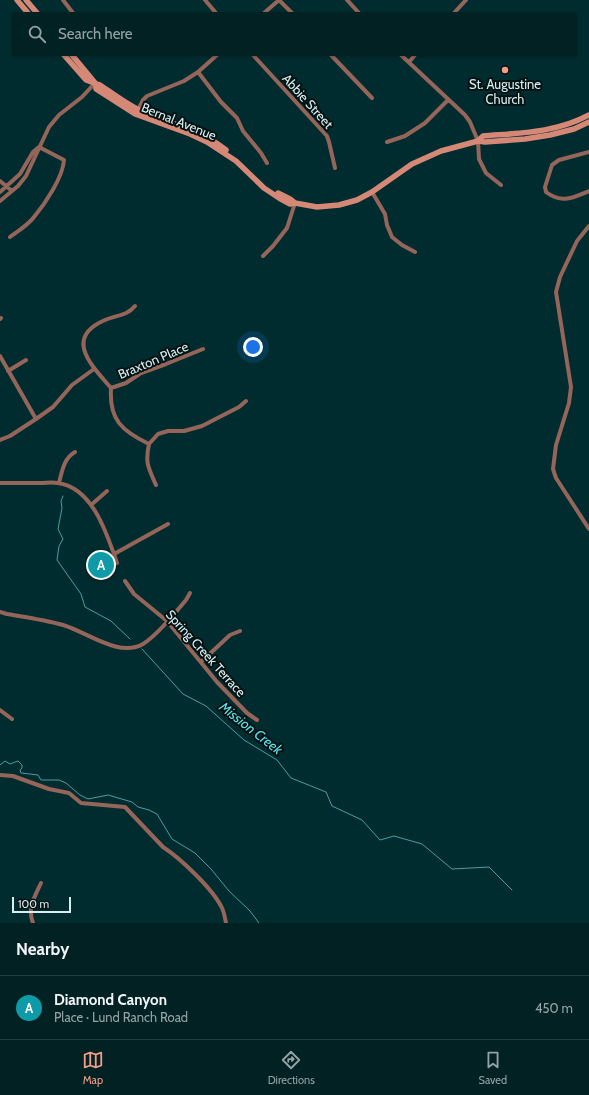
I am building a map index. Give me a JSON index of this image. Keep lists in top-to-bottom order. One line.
{"streets":{"main road":["Bernal Avenue"],"street":["Abbie Street","Braxton Place","Spring Creek Terrace"]},"water":["Mission Creek"],"places":["St. Augustine Church"],"scale_bar":"100 m","page":{"search":"Search here","pins":"A","scale":"100 m","heading":"Nearby","list":[{"mark":"A","name":"Diamond Canyon","note":"Place · Lund Ranch Road","value":"450 m"}],"nav":["Map","Directions","Saved"]}}
